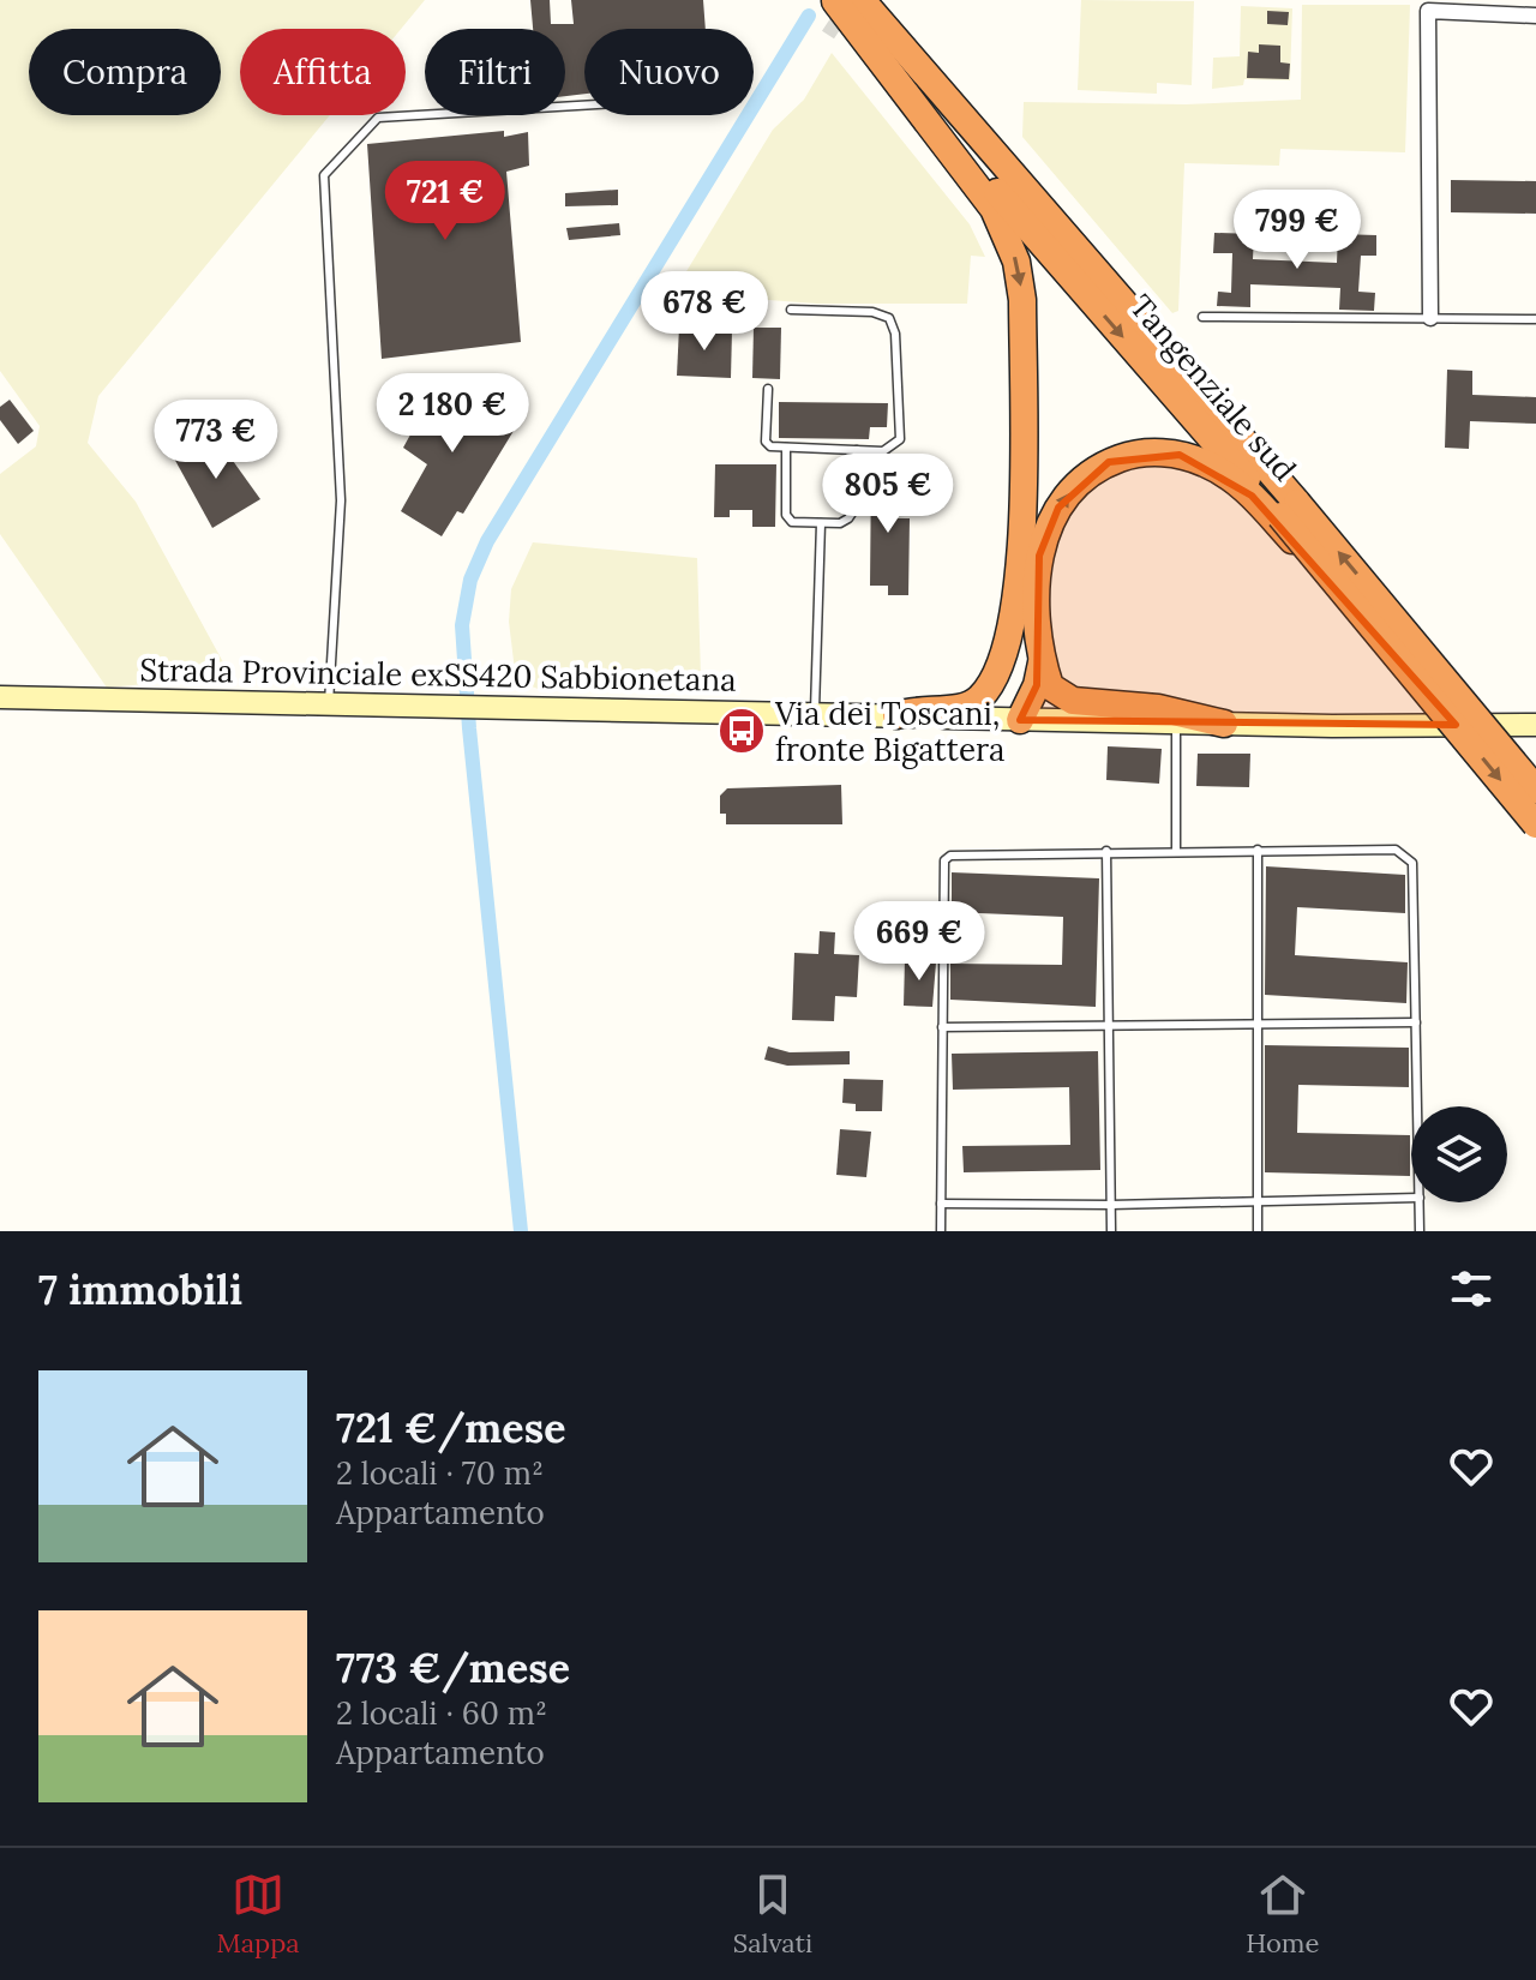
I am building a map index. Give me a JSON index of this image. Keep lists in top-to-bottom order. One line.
{"streets":{"highway":["Tangenziale sud"],"main road":["Strada Provinciale exSS420 Sabbionetana"]},"places":{"bus stop":["Via dei Toscani, fronte Bigattera"]},"page":{"chip":["Compra","Affitta","Filtri","Nuovo"],"price":["721 €","799 €","678 €","2 180 €","773 €","805 €","669 €"],"heading":"7 immobili","list":[{"name":"721 €/mese","note":"2 locali · 70 m² · Appartamento"},{"name":"773 €/mese","note":"2 locali · 60 m² · Appartamento"}],"tabs":["Mappa","Salvati","Home"]}}
